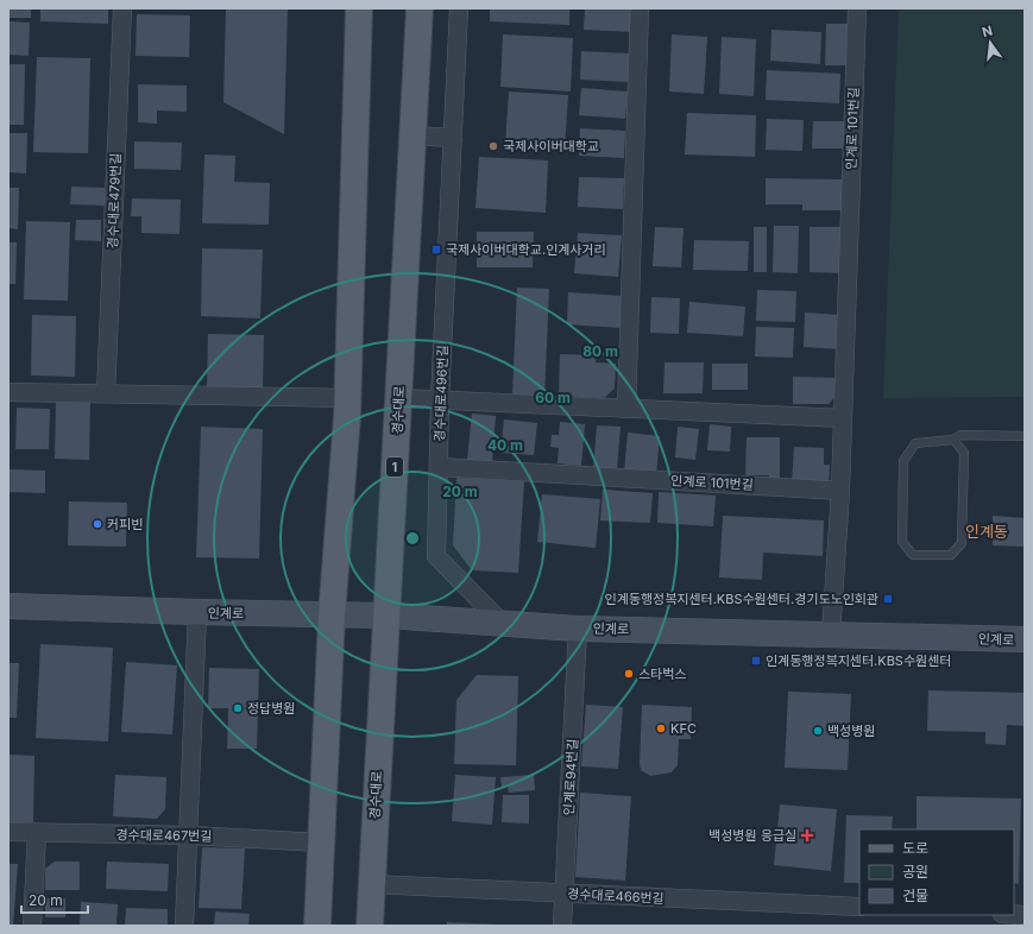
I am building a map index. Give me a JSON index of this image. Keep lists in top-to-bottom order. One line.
{"streets":{"main road":["경수대로","1"],"street":["인계로 101번길","경수대로479번길","경수대로496번길","인계로","인계로94번길","경수대로467번길","경수대로466번길"]},"crossings":[["인계로 101번길","경수대로496번길"],["경수대로496번길","인계로"],["경수대로","인계로"],["경수대로","경수대로466번길"],["인계로","인계로94번길"],["인계로","경수대로467번길"],["인계로94번길","경수대로466번길"]],"districts":["인계동"],"places":{"other":["국제사이버대학교","커피빈","스타벅스","정답병원","KFC","백성병원"],"transit":["국제사이버대학교.인계사거리","인계동행정복지센터.KBS수원센터.경기도노인회관","인계동행정복지센터.KBS수원센터"],"health":["백성병원 응급실"]},"legend":["도로","공원","건물"],"scale_bar":"20 m","north":"top","rings":["80 m","60 m","40 m","20 m"]}
